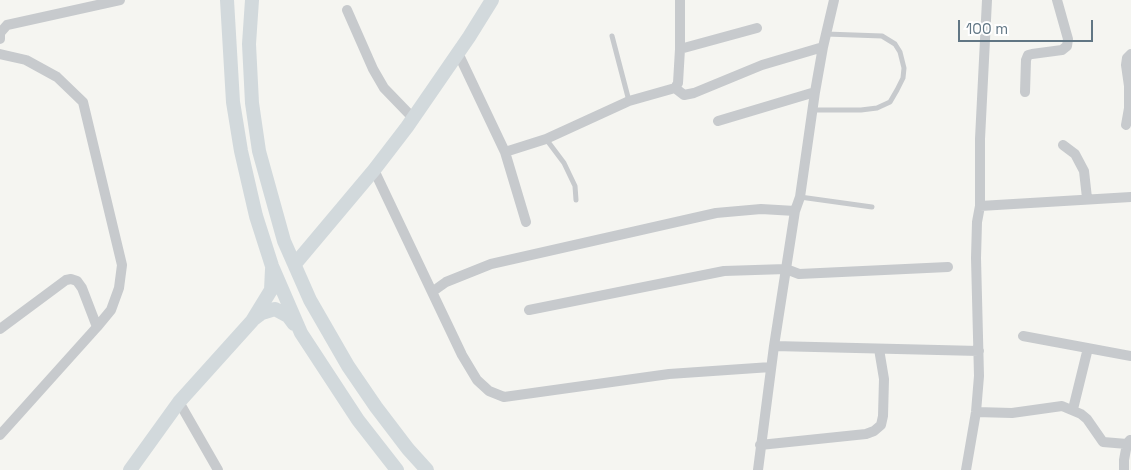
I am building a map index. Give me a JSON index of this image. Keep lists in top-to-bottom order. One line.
{"scale_bar":"100 m"}
